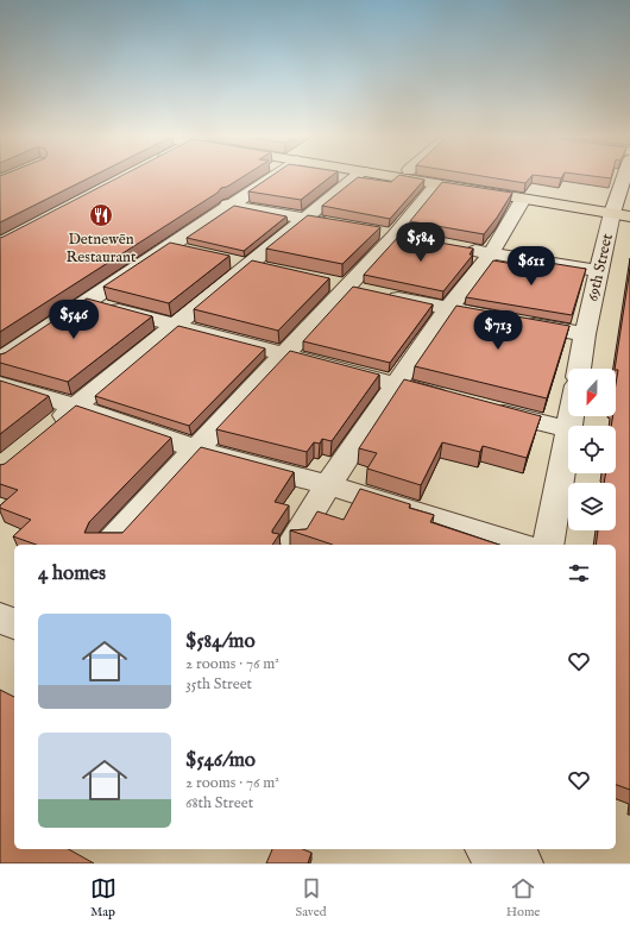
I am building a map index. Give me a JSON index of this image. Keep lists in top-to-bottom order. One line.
{"streets":{"street":["69th Street"]},"places":{"restaurant":["Detnewēn Restaurant"]},"north":"bottom","page":{"price":["$584","$611","$546","$713"],"heading":"4 homes","list":[{"name":"$584/mo","note":"2 rooms · 76 m² · 35th Street"},{"name":"$546/mo","note":"2 rooms · 76 m² · 68th Street"}],"tabs":["Map","Saved","Home"]}}
